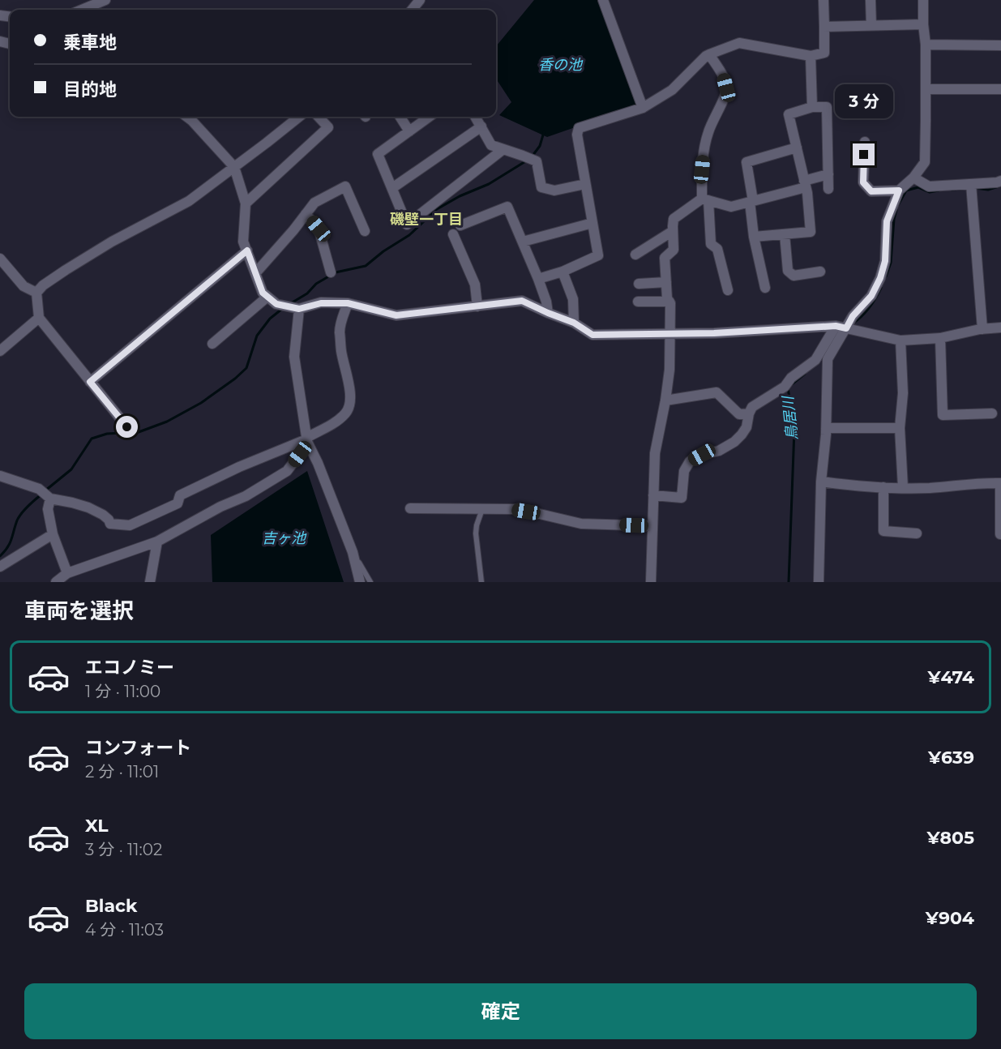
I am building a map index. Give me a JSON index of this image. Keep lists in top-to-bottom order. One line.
{"districts":["磯壁一丁目"],"water":["香の池","鳥居川","吉ヶ池"],"page":{"banner":["乗車地","目的地"],"bubble":"3 分","heading":"車両を選択","list":[{"name":"エコノミー","note":"1 分 · 11:00","value":"¥474"},{"name":"コンフォート","note":"2 分 · 11:01","value":"¥639"},{"name":"XL","note":"3 分 · 11:02","value":"¥805"},{"name":"Black","note":"4 分 · 11:03","value":"¥904"}],"buttons":"確定"}}
